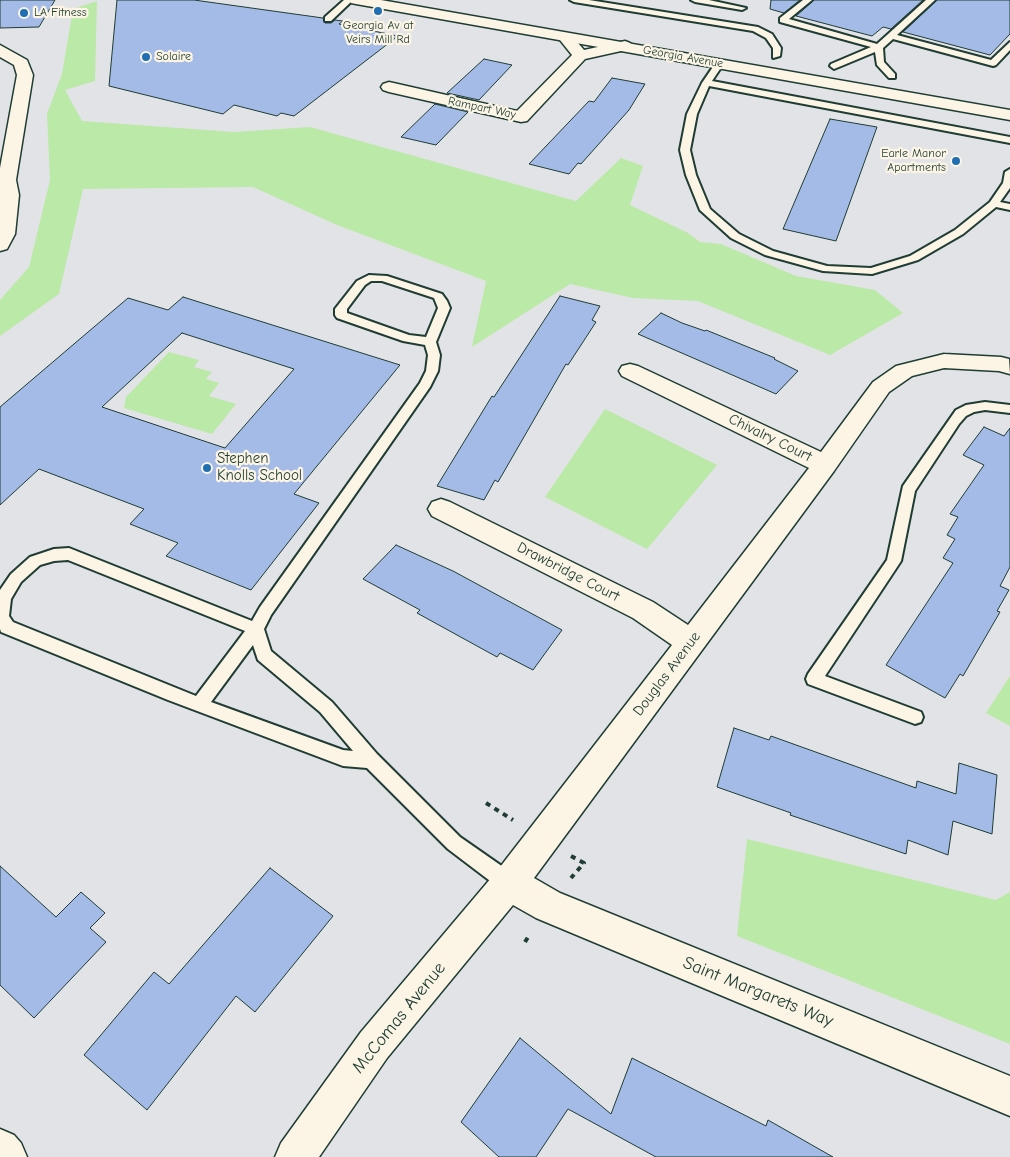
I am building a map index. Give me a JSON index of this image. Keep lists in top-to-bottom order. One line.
{"streets":{"street":["Georgia Avenue","Rampart Way","Chivalry Court","Drawbridge Court","Douglas Avenue","Saint Margarets Way","McComas Avenue"]},"crossings":[["Chivalry Court","Douglas Avenue"],["Drawbridge Court","Douglas Avenue"],["Douglas Avenue","Saint Margarets Way"],["Douglas Avenue","McComas Avenue"],["Saint Margarets Way","McComas Avenue"]],"places":["Georgia Av at Veirs Mill Rd","LA Fitness","Solaire","Earle Manor Apartments","Stephen Knolls School"]}
